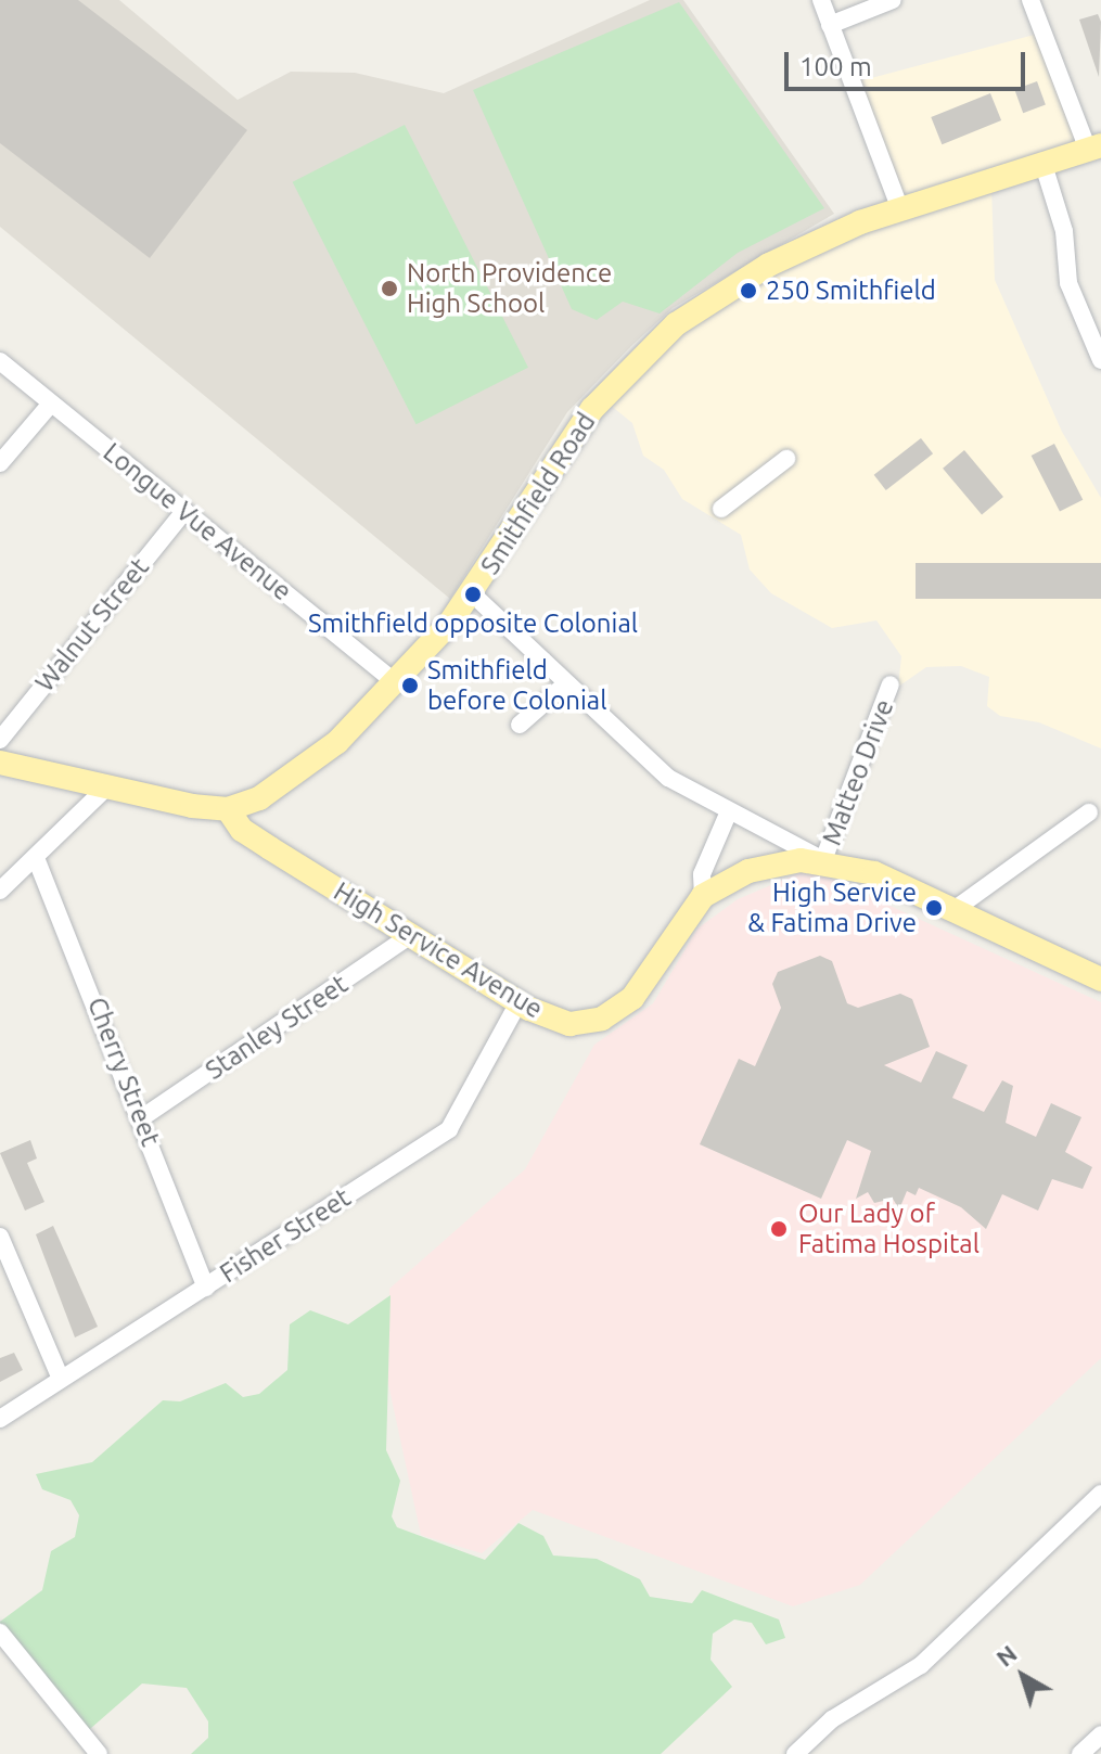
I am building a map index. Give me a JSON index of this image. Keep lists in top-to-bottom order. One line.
{"streets":{"main road":["Smithfield Road","High Service Avenue"],"street":["Longue Vue Avenue","Walnut Street","Matteo Drive","Stanley Street","Cherry Street","Fisher Street"]},"crossings":[["Smithfield Road","Longue Vue Avenue"],["Smithfield Road","High Service Avenue"],["Longue Vue Avenue","Walnut Street"],["Matteo Drive","High Service Avenue"],["High Service Avenue","Stanley Street"],["High Service Avenue","Fisher Street"],["Stanley Street","Cherry Street"],["Cherry Street","Fisher Street"]],"places":["North Providence High School","250 Smithfield","Smithfield opposite Colonial","Smithfield before Colonial","High Service & Fatima Drive","Our Lady of Fatima Hospital"],"scale_bar":"100 m","north":"top left"}
